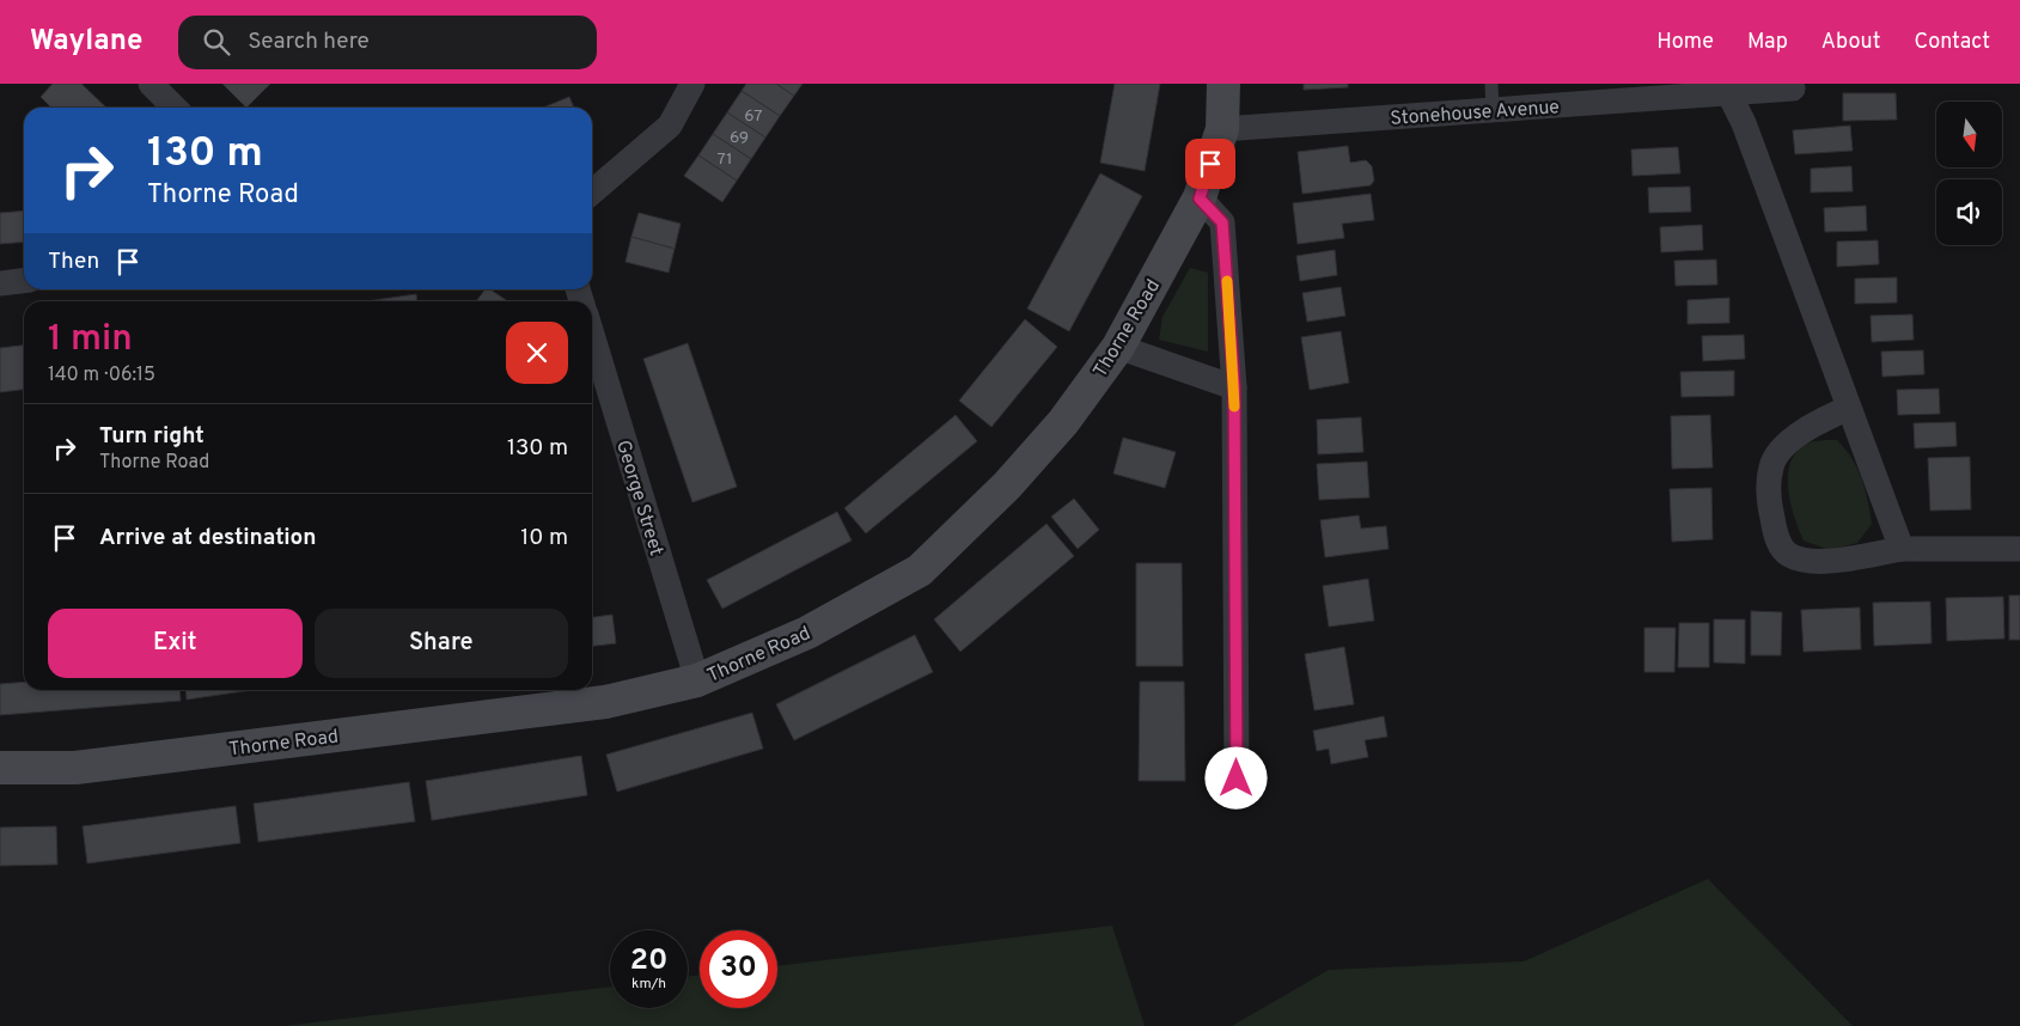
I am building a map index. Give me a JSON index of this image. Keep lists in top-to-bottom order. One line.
{"streets":{"street":["Stonehouse Avenue","Thorne Road","George Street"]},"crossings":[["Stonehouse Avenue","Thorne Road"],["Thorne Road","George Street"]],"house_numbers":["67","69","71"],"north":"bottom","page":{"header":"Waylane","search":"Search here","nav":["Home","Map","About","Contact"],"turn":["130 m","Thorne Road"],"then":"Then","heading":["1 min","140 m · 06:15"],"list":[{"name":"Turn right","note":"Thorne Road","value":"130 m"},{"name":"Arrive at destination","value":"10 m"}],"buttons":["Exit","Share"],"speed":"20 km/h","limit":"30"}}
